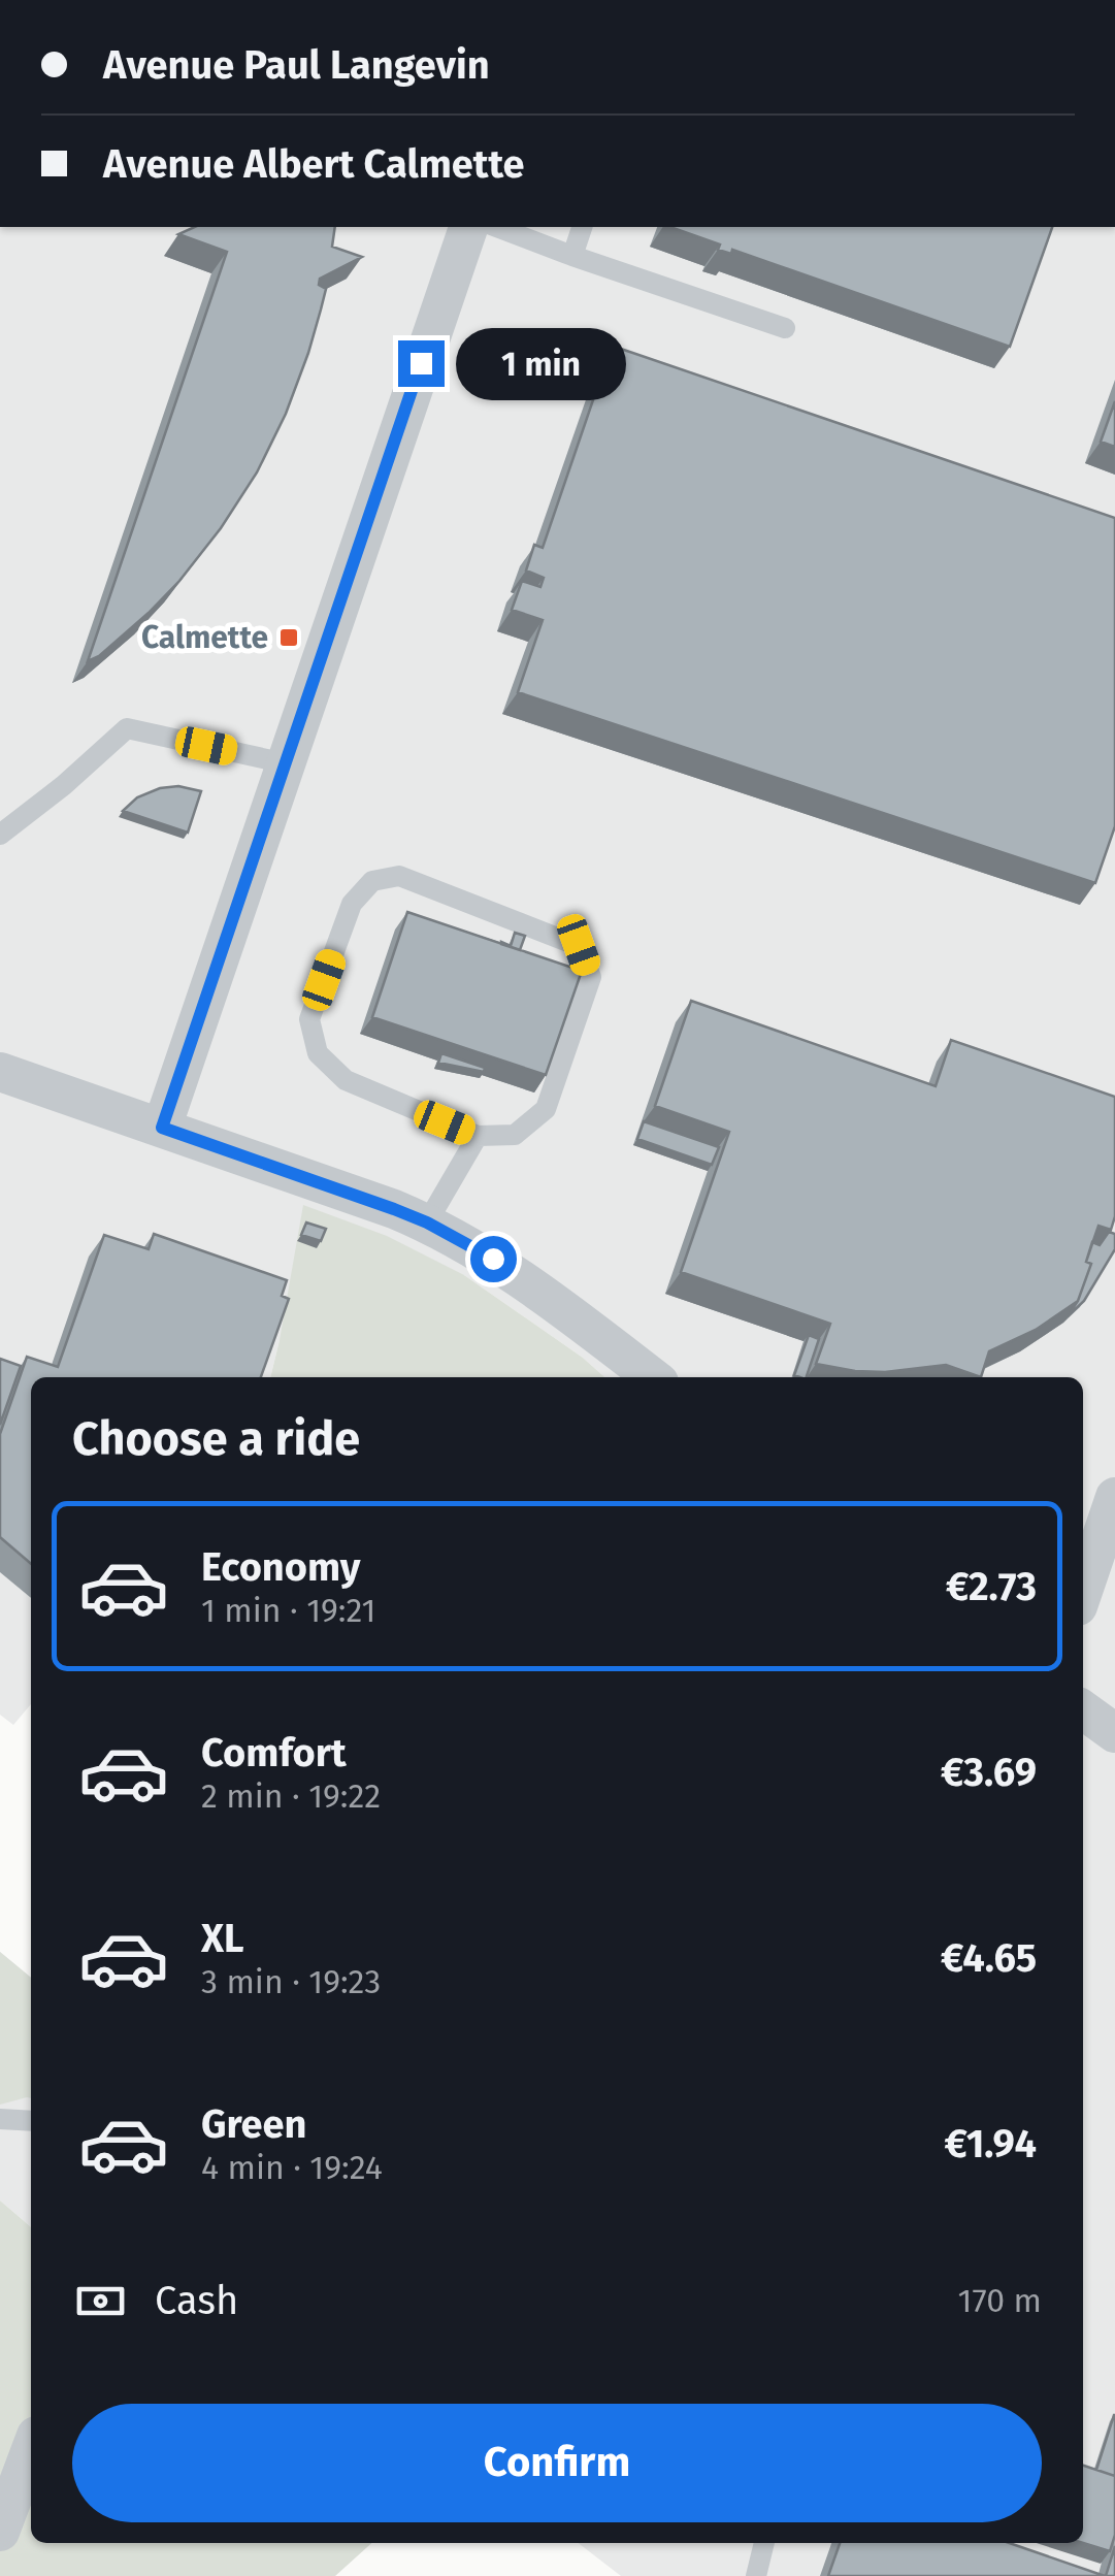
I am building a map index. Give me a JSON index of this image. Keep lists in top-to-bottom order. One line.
{"places":{"transit":["Calmette"]},"page":{"banner":["Avenue Paul Langevin","Avenue Albert Calmette"],"bubble":"1 min","heading":"Choose a ride","list":[{"name":"Economy","note":"1 min · 19:21","value":"€2.73"},{"name":"Comfort","note":"2 min · 19:22","value":"€3.69"},{"name":"XL","note":"3 min · 19:23","value":"€4.65"},{"name":"Green","note":"4 min · 19:24","value":"€1.94"}],"pay":["Cash","170 m"],"buttons":"Confirm"}}
